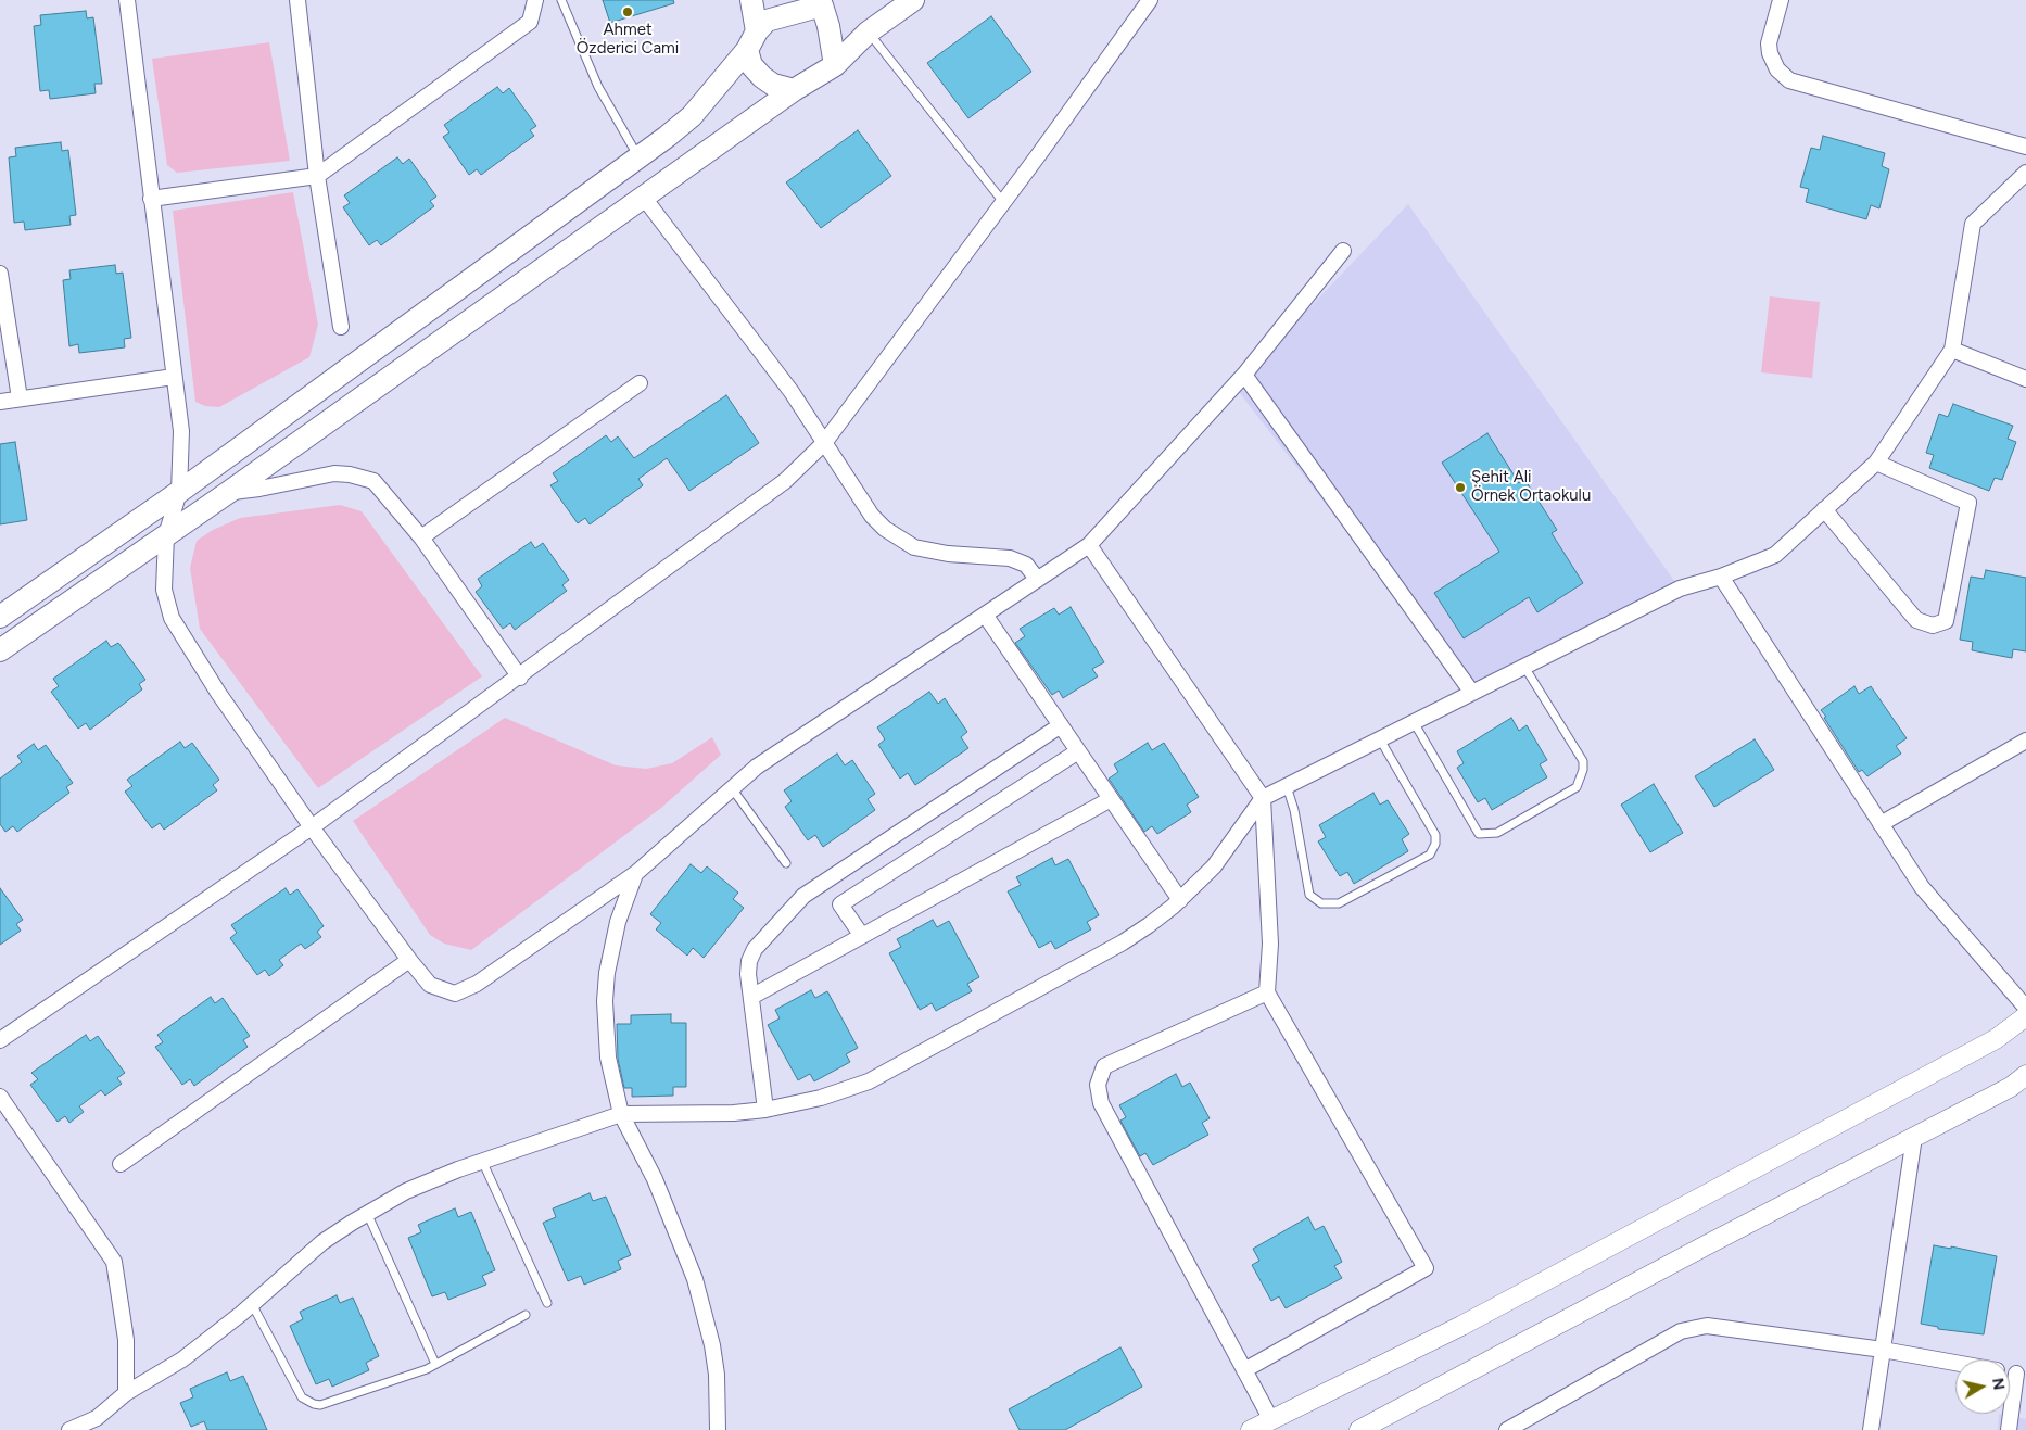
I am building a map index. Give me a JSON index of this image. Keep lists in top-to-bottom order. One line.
{"places":["Ahmet Özderici Cami","Şehit Ali Örnek Ortaokulu"],"north":"right"}
